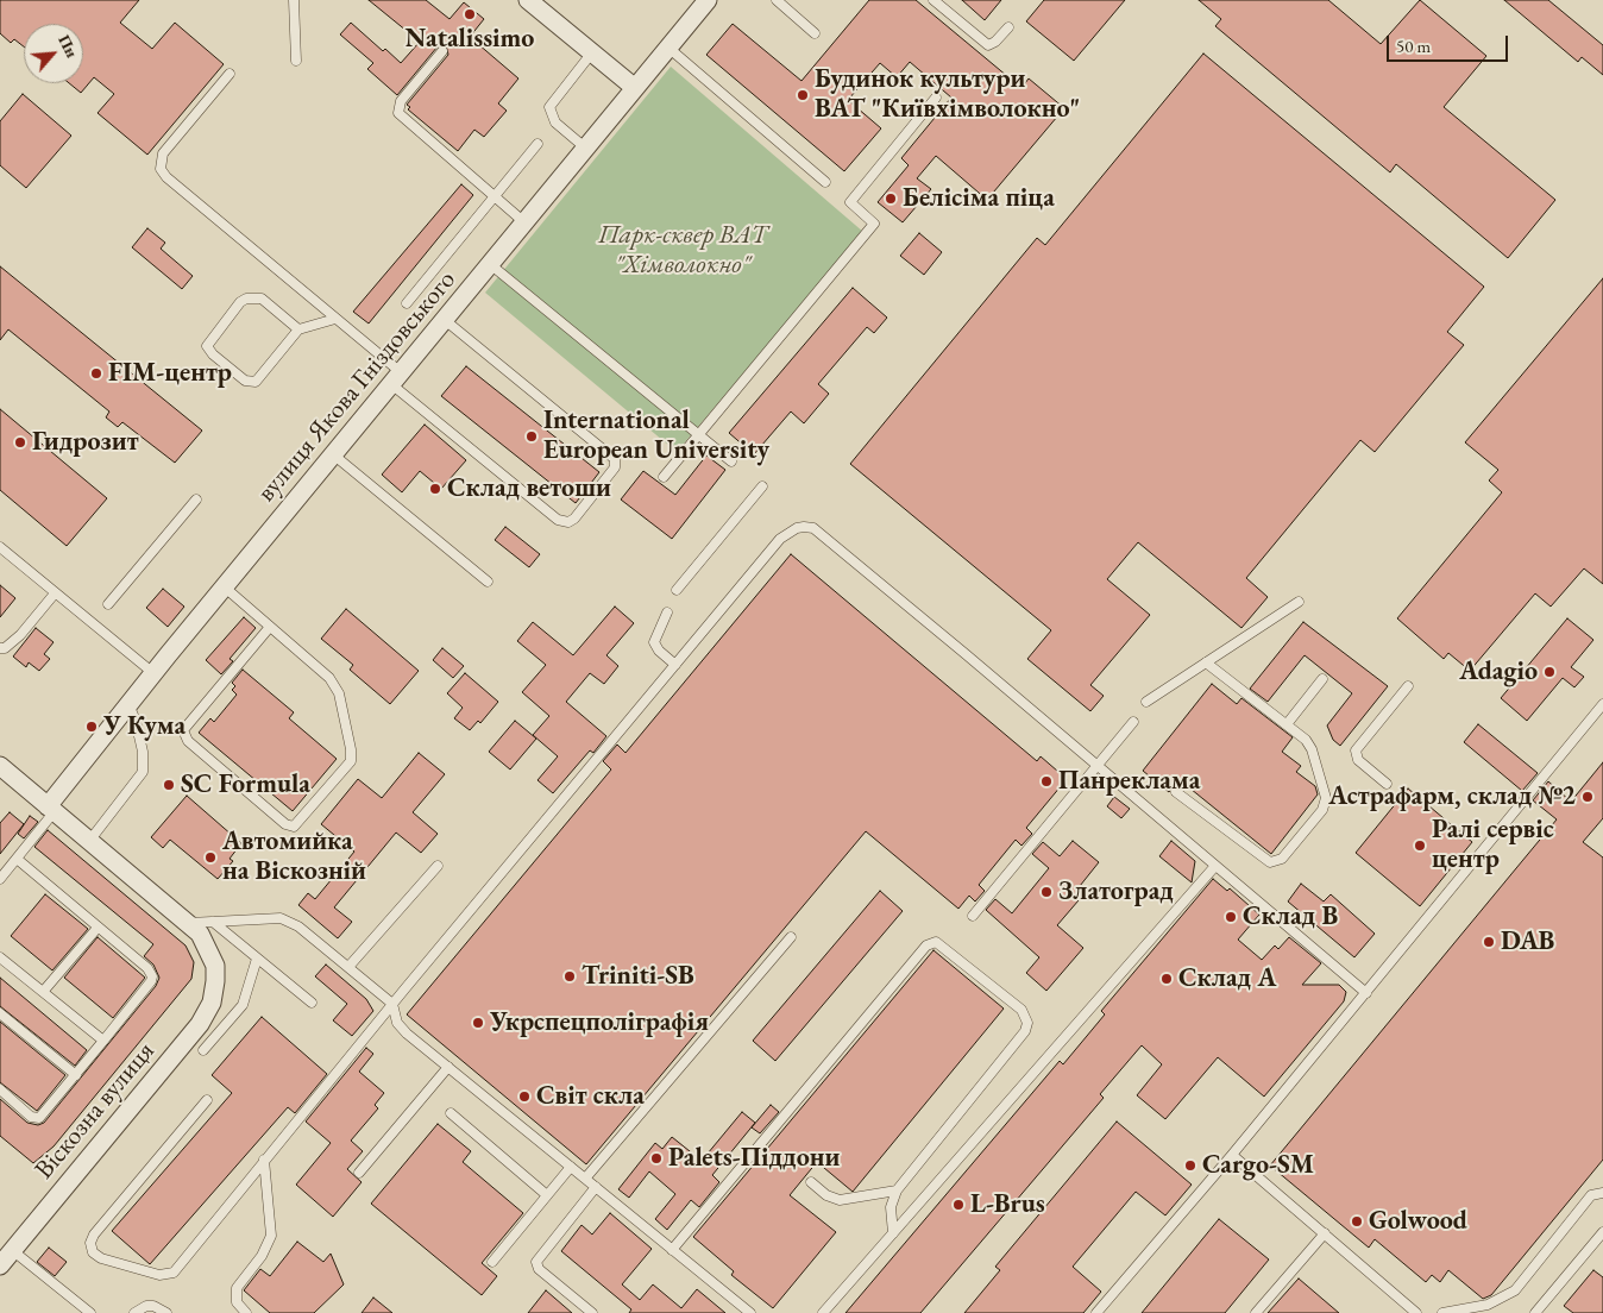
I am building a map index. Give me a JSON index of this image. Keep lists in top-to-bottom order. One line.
{"streets":{"street":["вулиця Якова Гніздовського","Віскозна вулиця"]},"parks":["Парк-сквер ВАТ \"Хімволокно\""],"places":["Natalissimo","Будинок культури ВАТ \"Київхімволокно\"","Белісіма піца","FIM-центр","International European University","Гидрозит","Склад ветоши","Adagio","У Кума","Панреклама","SC Formula","Астрафарм, склад №2","Ралі сервіс центр","Автомийка на Віскозній","Златоград","Склад B","DAB","Triniti-SB","Склад A","Укрспецполіграфія","Світ скла","Palets-Піддони","Cargo-SM","L-Brus","Golwood"],"scale_bar":"50 m","north":"top right"}
